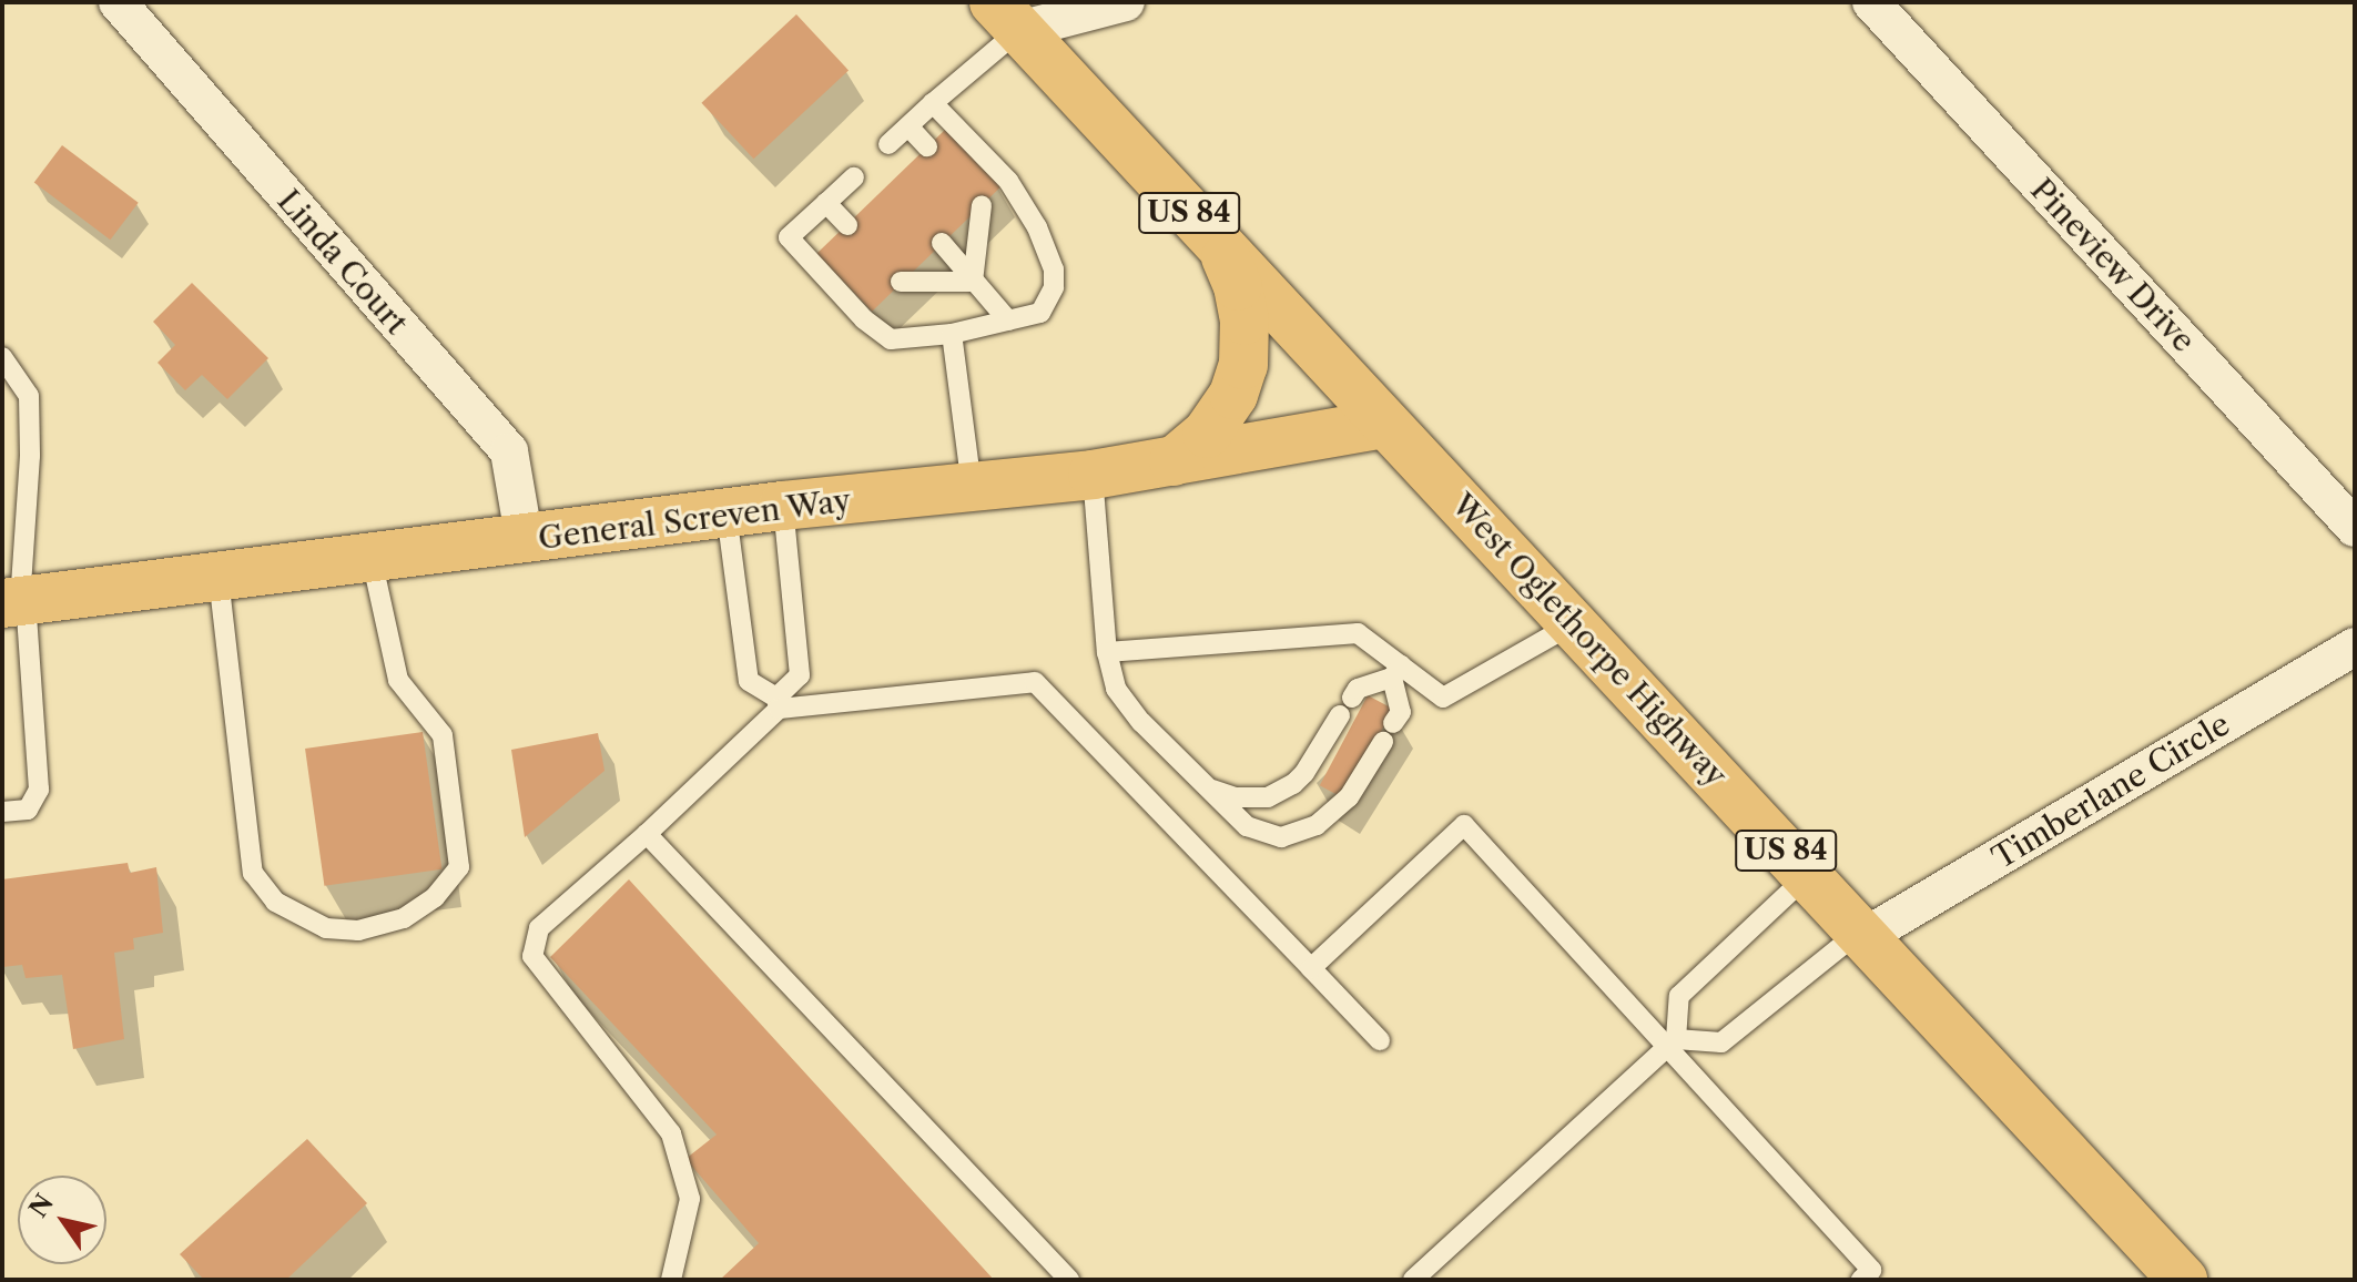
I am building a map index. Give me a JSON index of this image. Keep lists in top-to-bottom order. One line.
{"streets":{"main road":["US 84","General Screven Way","West Oglethorpe Highway"],"street":["Linda Court","Pineview Drive","Timberlane Circle"]},"crossings":[["Linda Court","General Screven Way"],["General Screven Way","West Oglethorpe Highway"],["West Oglethorpe Highway","Timberlane Circle"]],"north":"top left"}
